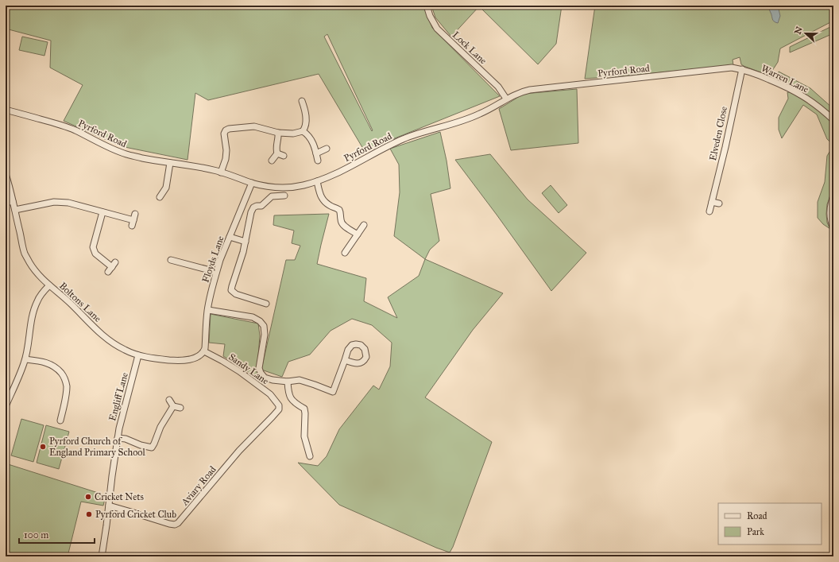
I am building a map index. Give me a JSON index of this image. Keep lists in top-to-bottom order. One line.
{"streets":{"street":["Lock Lane","Pyrford Road","Warren Lane","Elveden Close","Floyds Lane","Boltons Lane","Sandy Lane","Engliff Lane","Aviary Road"]},"crossings":[["Lock Lane","Pyrford Road"],["Pyrford Road","Warren Lane"],["Pyrford Road","Elveden Close"],["Pyrford Road","Floyds Lane"],["Warren Lane","Elveden Close"],["Floyds Lane","Boltons Lane"],["Floyds Lane","Sandy Lane"],["Boltons Lane","Sandy Lane"],["Boltons Lane","Engliff Lane"],["Sandy Lane","Aviary Road"],["Engliff Lane","Aviary Road"]],"places":["Pyrford Church of England Primary School","Cricket Nets","Pyrford Cricket Club"],"legend":["Road","Park"],"scale_bar":"100 m","north":"left"}
